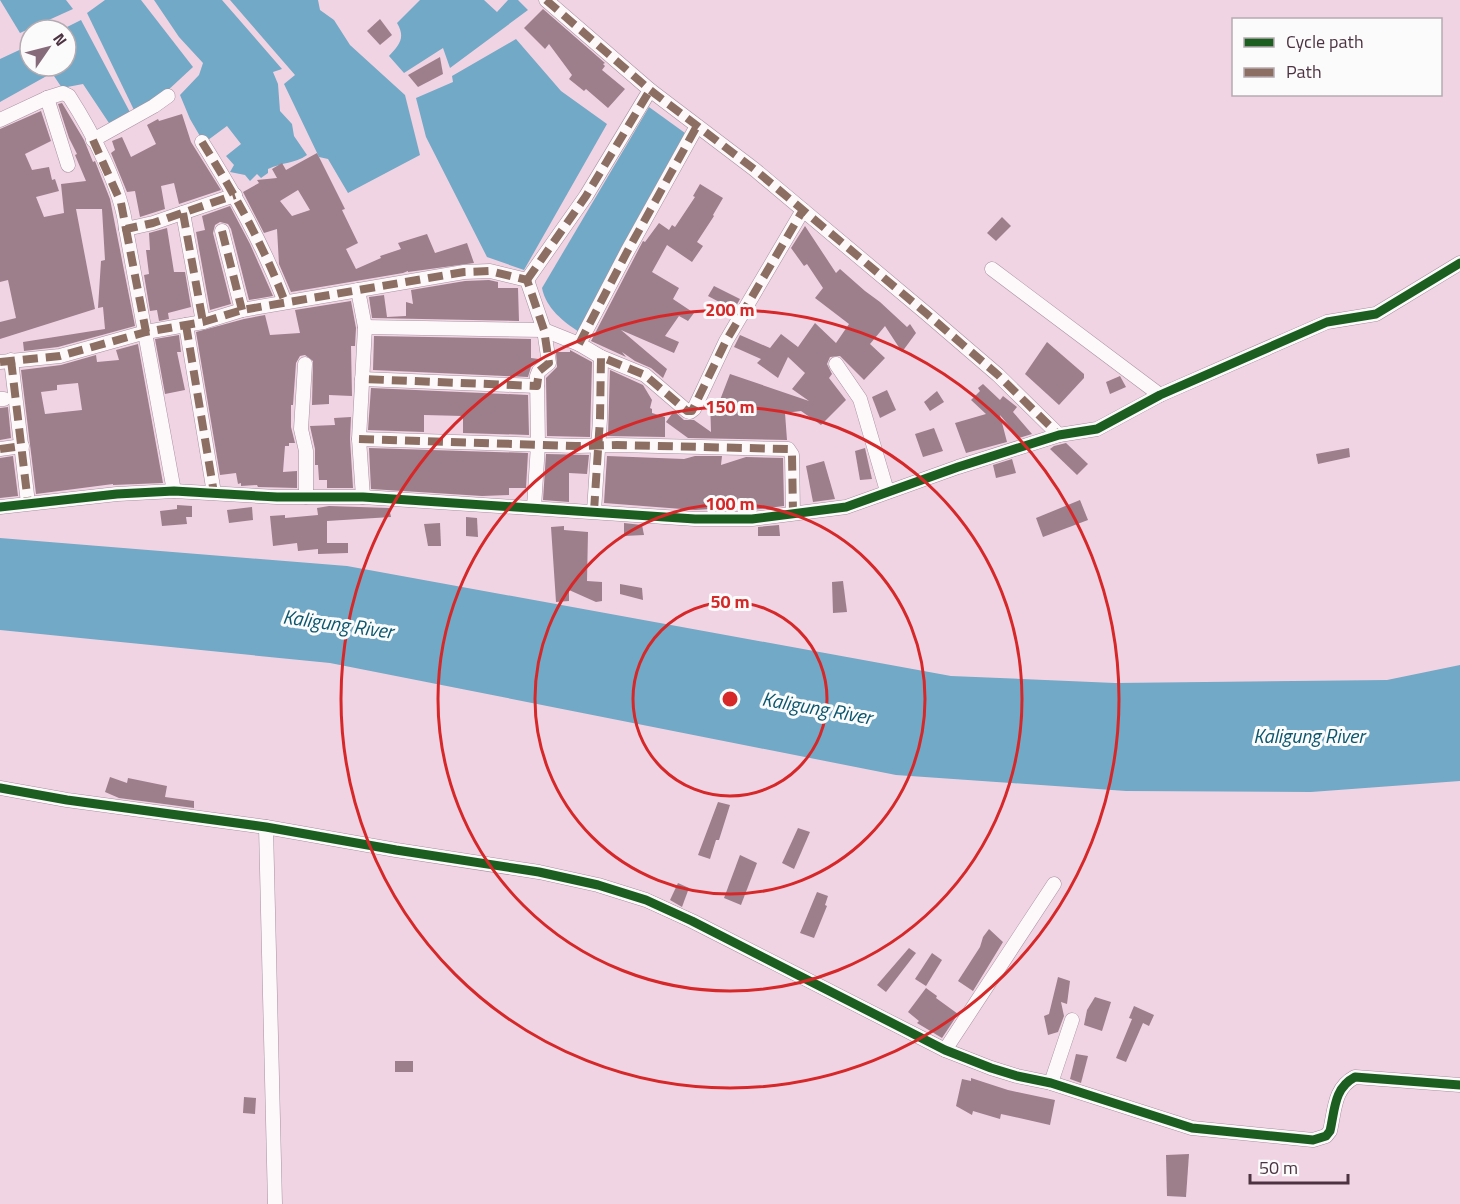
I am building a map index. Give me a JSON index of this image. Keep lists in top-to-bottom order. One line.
{"water":["Kaligung River"],"legend":["Cycle path","Path"],"scale_bar":"50 m","north":"top right","rings":["200 m","150 m","100 m","50 m"]}
